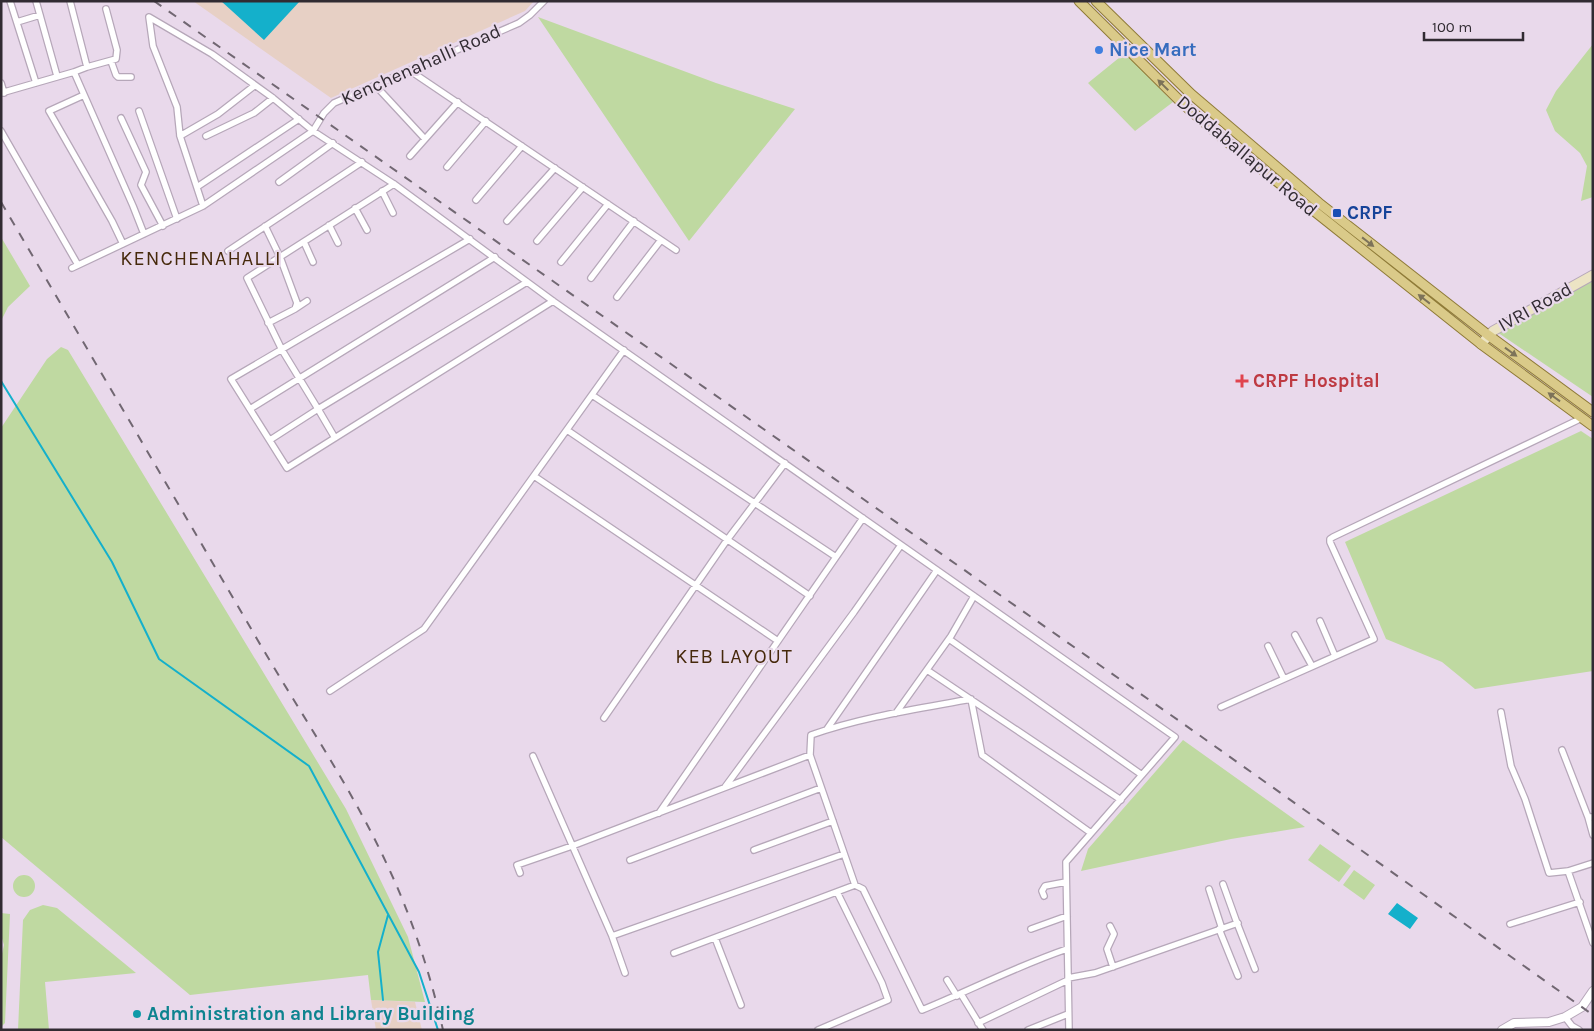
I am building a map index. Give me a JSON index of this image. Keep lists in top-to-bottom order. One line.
{"streets":{"main road":["Doddaballapur Road","IVRI Road"],"street":["Kenchenahalli Road"]},"crossings":[["Doddaballapur Road","IVRI Road"]],"districts":["KENCHENAHALLI","KEB LAYOUT"],"places":{"other":["Nice Mart","Administration and Library Building"],"transit":["CRPF"],"health":["CRPF Hospital"]},"scale_bar":"100 m"}
